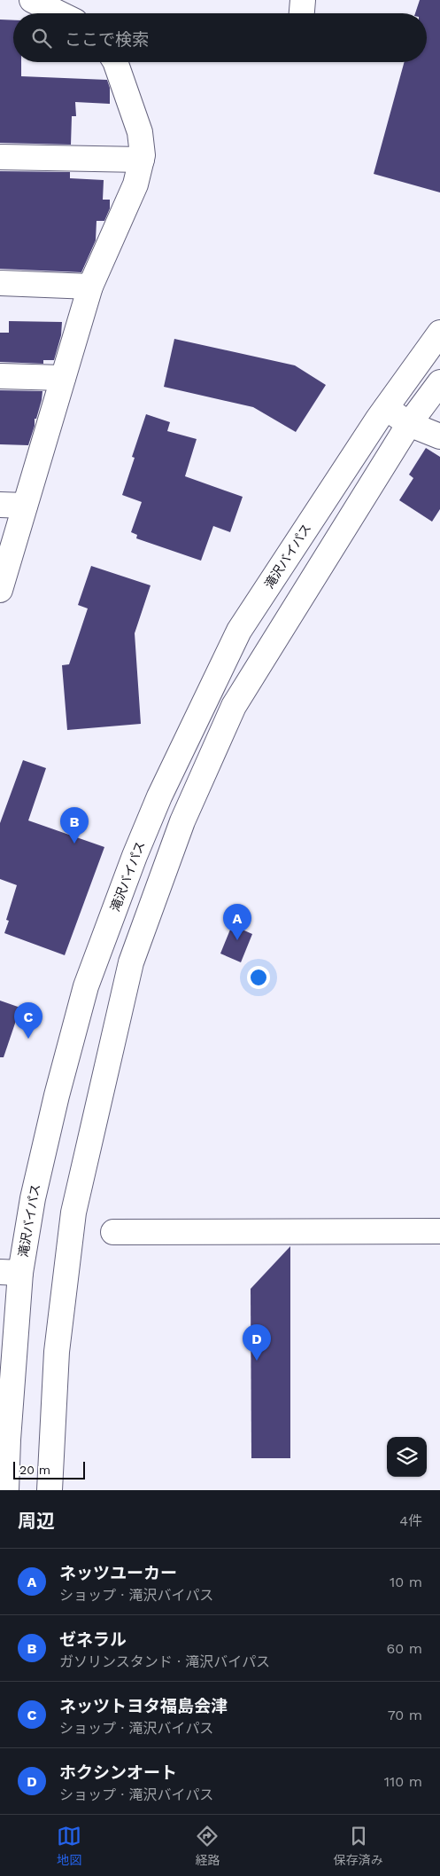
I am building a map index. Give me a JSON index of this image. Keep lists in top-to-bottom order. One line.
{"streets":{"main road":["滝沢バイパス"]},"scale_bar":"20 m","page":{"search":"ここで検索","pins":["B","A","C","D"],"scale":"20 m","heading":["周辺","4件"],"list":[{"mark":"A","name":"ネッツユーカー","note":"ショップ · 滝沢バイパス","value":"10 m"},{"mark":"B","name":"ゼネラル","note":"ガソリンスタンド · 滝沢バイパス","value":"60 m"},{"mark":"C","name":"ネッツトヨタ福島会津","note":"ショップ · 滝沢バイパス","value":"70 m"},{"mark":"D","name":"ホクシンオート","note":"ショップ · 滝沢バイパス","value":"110 m"}],"nav":["地図","経路","保存済み"]}}
